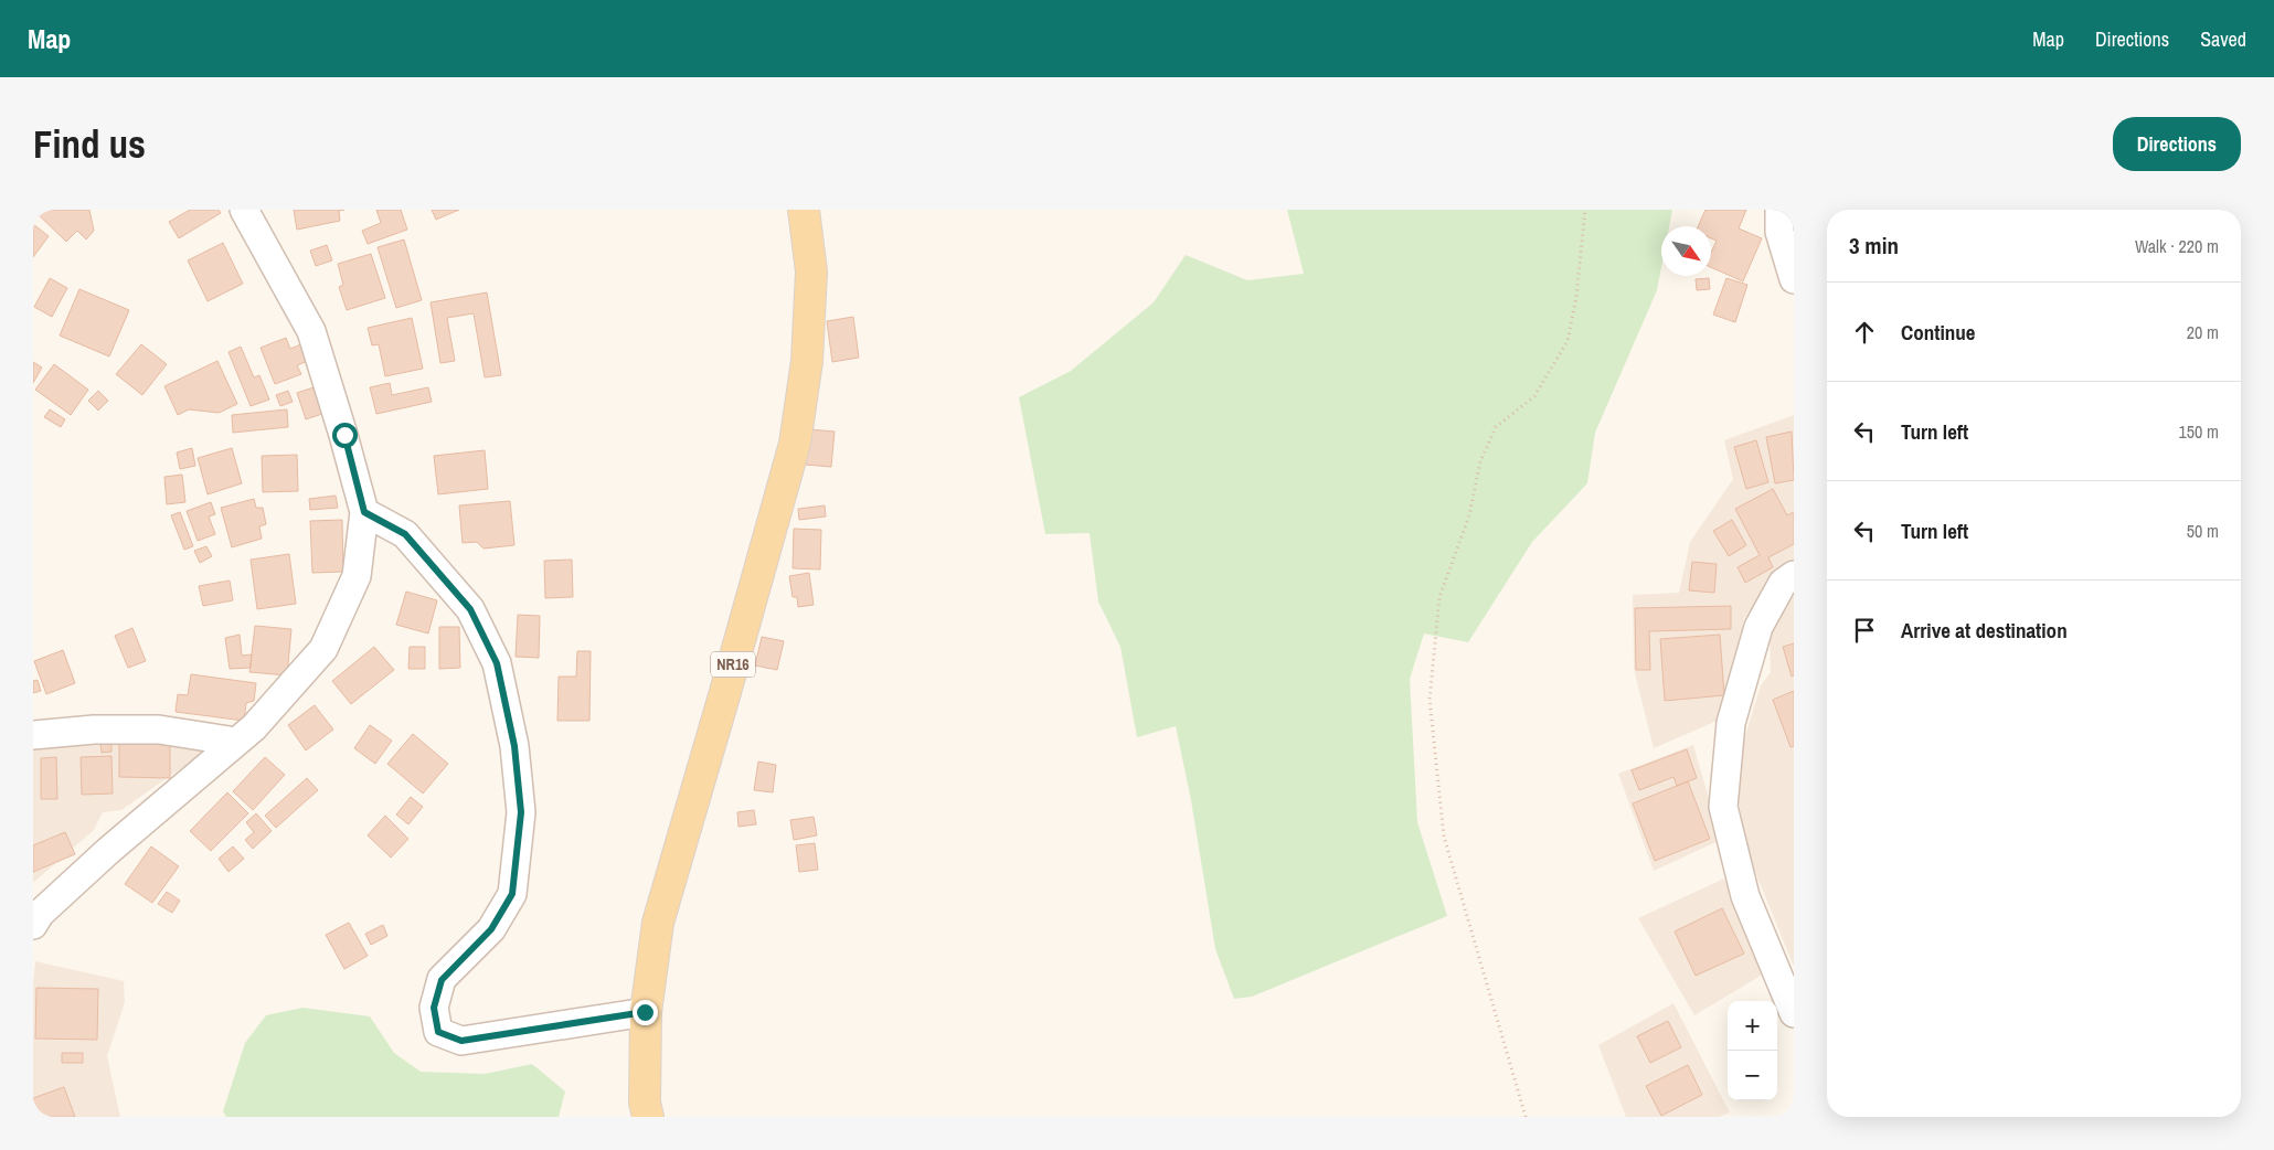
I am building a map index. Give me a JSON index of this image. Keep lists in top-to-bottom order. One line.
{"streets":{"main road":["NR16"]},"north":"bottom right","page":{"header":"Map","nav":["Map","Directions","Saved"],"buttons":"Directions","title":"Find us","heading":["3 min","Walk · 220 m"],"list":[["Continue","20 m"],["Turn left","150 m"],["Turn left","50 m"],"Arrive at destination"],"map_buttons":["+","−"]}}
